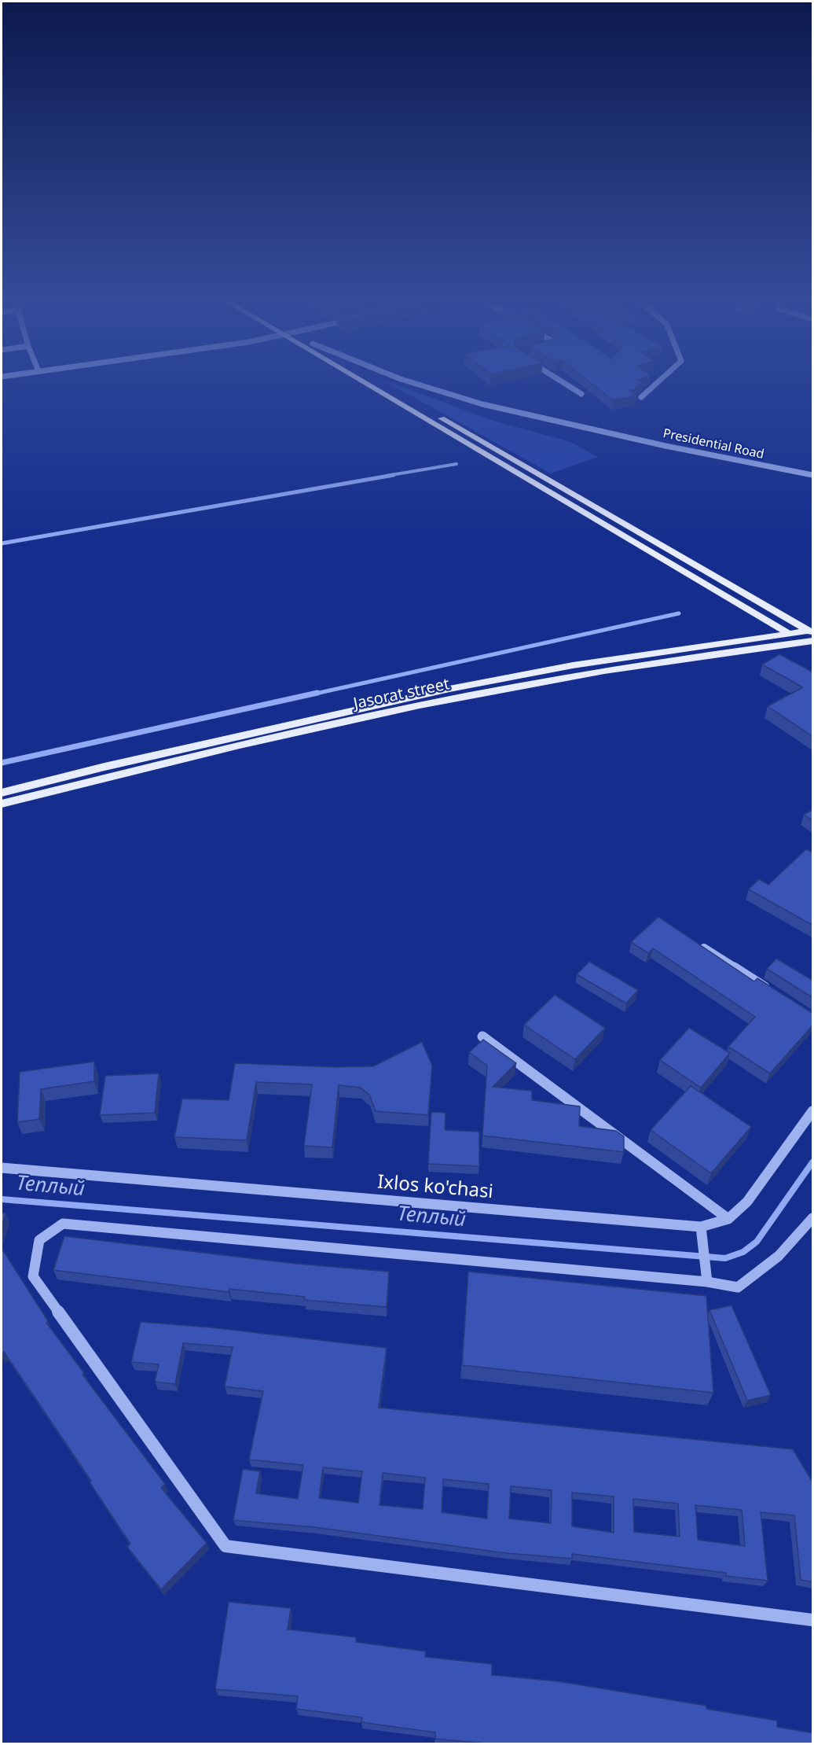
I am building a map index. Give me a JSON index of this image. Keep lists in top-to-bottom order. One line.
{"streets":{"main road":["Jasorat street"],"street":["Presidential Road","Ixlos ko'chasi"]},"water":["Теплый"]}
